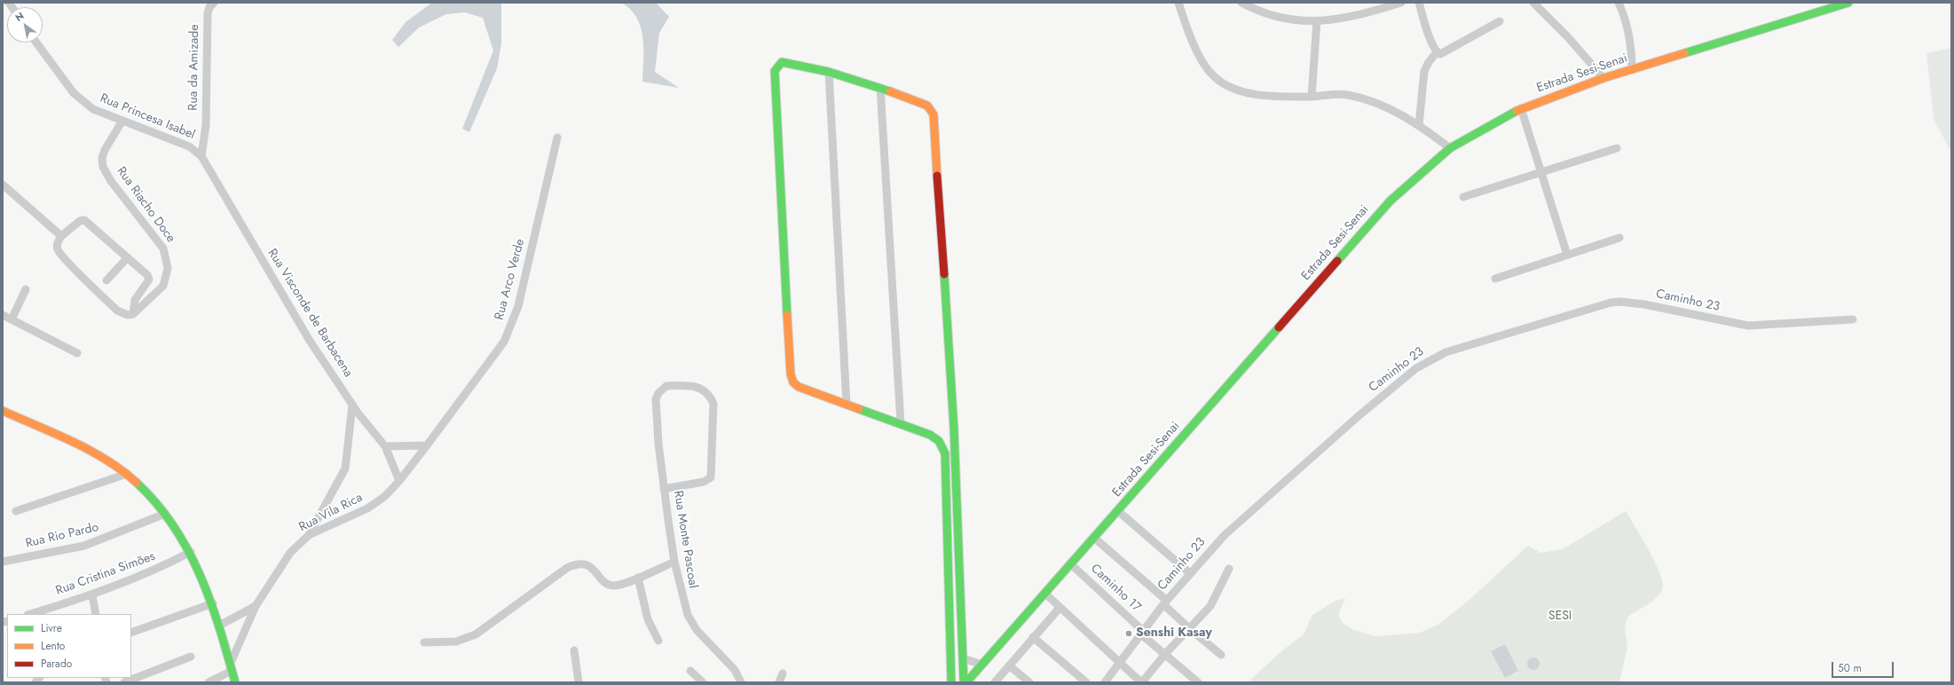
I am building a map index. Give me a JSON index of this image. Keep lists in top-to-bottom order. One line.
{"streets":{"street":["Rua da Amizade","Estrada Sesi-Senai","Rua Princesa Isabel","Rua Riacho Doce","Rua Arco Verde","Caminho 23","Rua Visconde de Barbacena","Rua Vila Rica","Rua Rio Pardo","Rua Monte Pascoal","Rua Cristina Simões","Caminho 17"]},"crossings":[["Rua da Amizade","Rua Princesa Isabel"],["Rua da Amizade","Rua Visconde de Barbacena"],["Estrada Sesi-Senai","Caminho 17"],["Rua Princesa Isabel","Rua Riacho Doce"],["Rua Princesa Isabel","Rua Visconde de Barbacena"],["Rua Arco Verde","Rua Visconde de Barbacena"],["Rua Arco Verde","Rua Vila Rica"],["Caminho 23","Caminho 17"],["Rua Visconde de Barbacena","Rua Vila Rica"]],"parks":["SESI"],"places":["Senshi Kasay"],"legend":["Livre","Lento","Parado"],"scale_bar":"50 m","north":"top left"}
